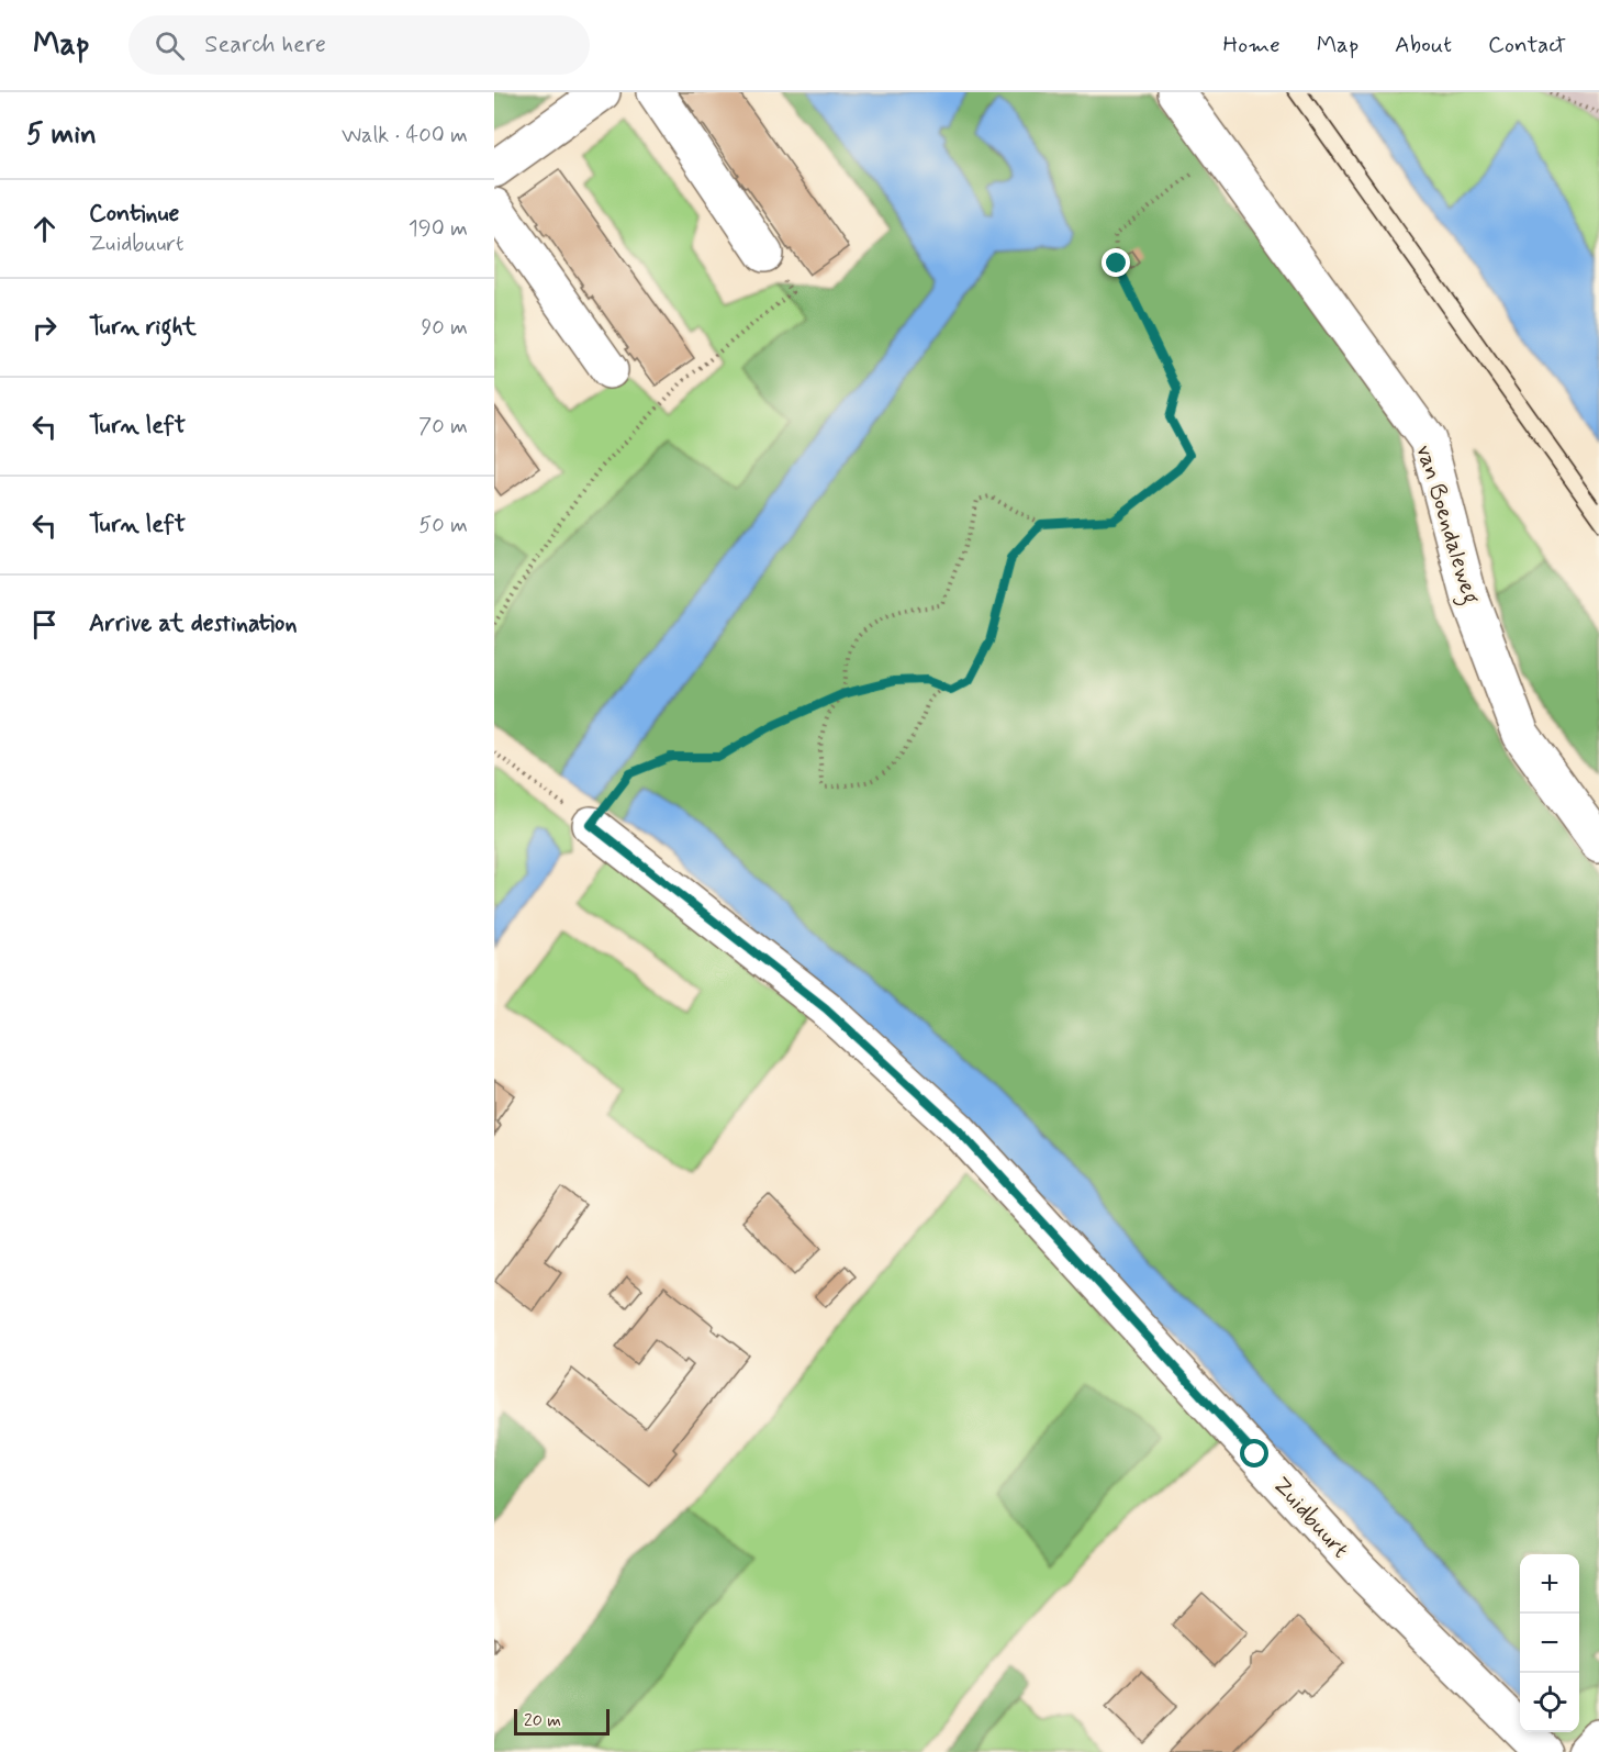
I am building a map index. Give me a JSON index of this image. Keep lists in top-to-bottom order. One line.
{"streets":{"street":["van Boendaleweg","Zuidbuurt"]},"scale_bar":"20 m","page":{"header":"Map","search":"Search here","nav":["Home","Map","About","Contact"],"heading":["5 min","Walk · 400 m"],"list":[["Continue","Zuidbuurt","190 m"],["Turn right","90 m"],["Turn left","70 m"],["Turn left","50 m"],"Arrive at destination"],"map_buttons":["+","−"],"scale":"20 m"}}
